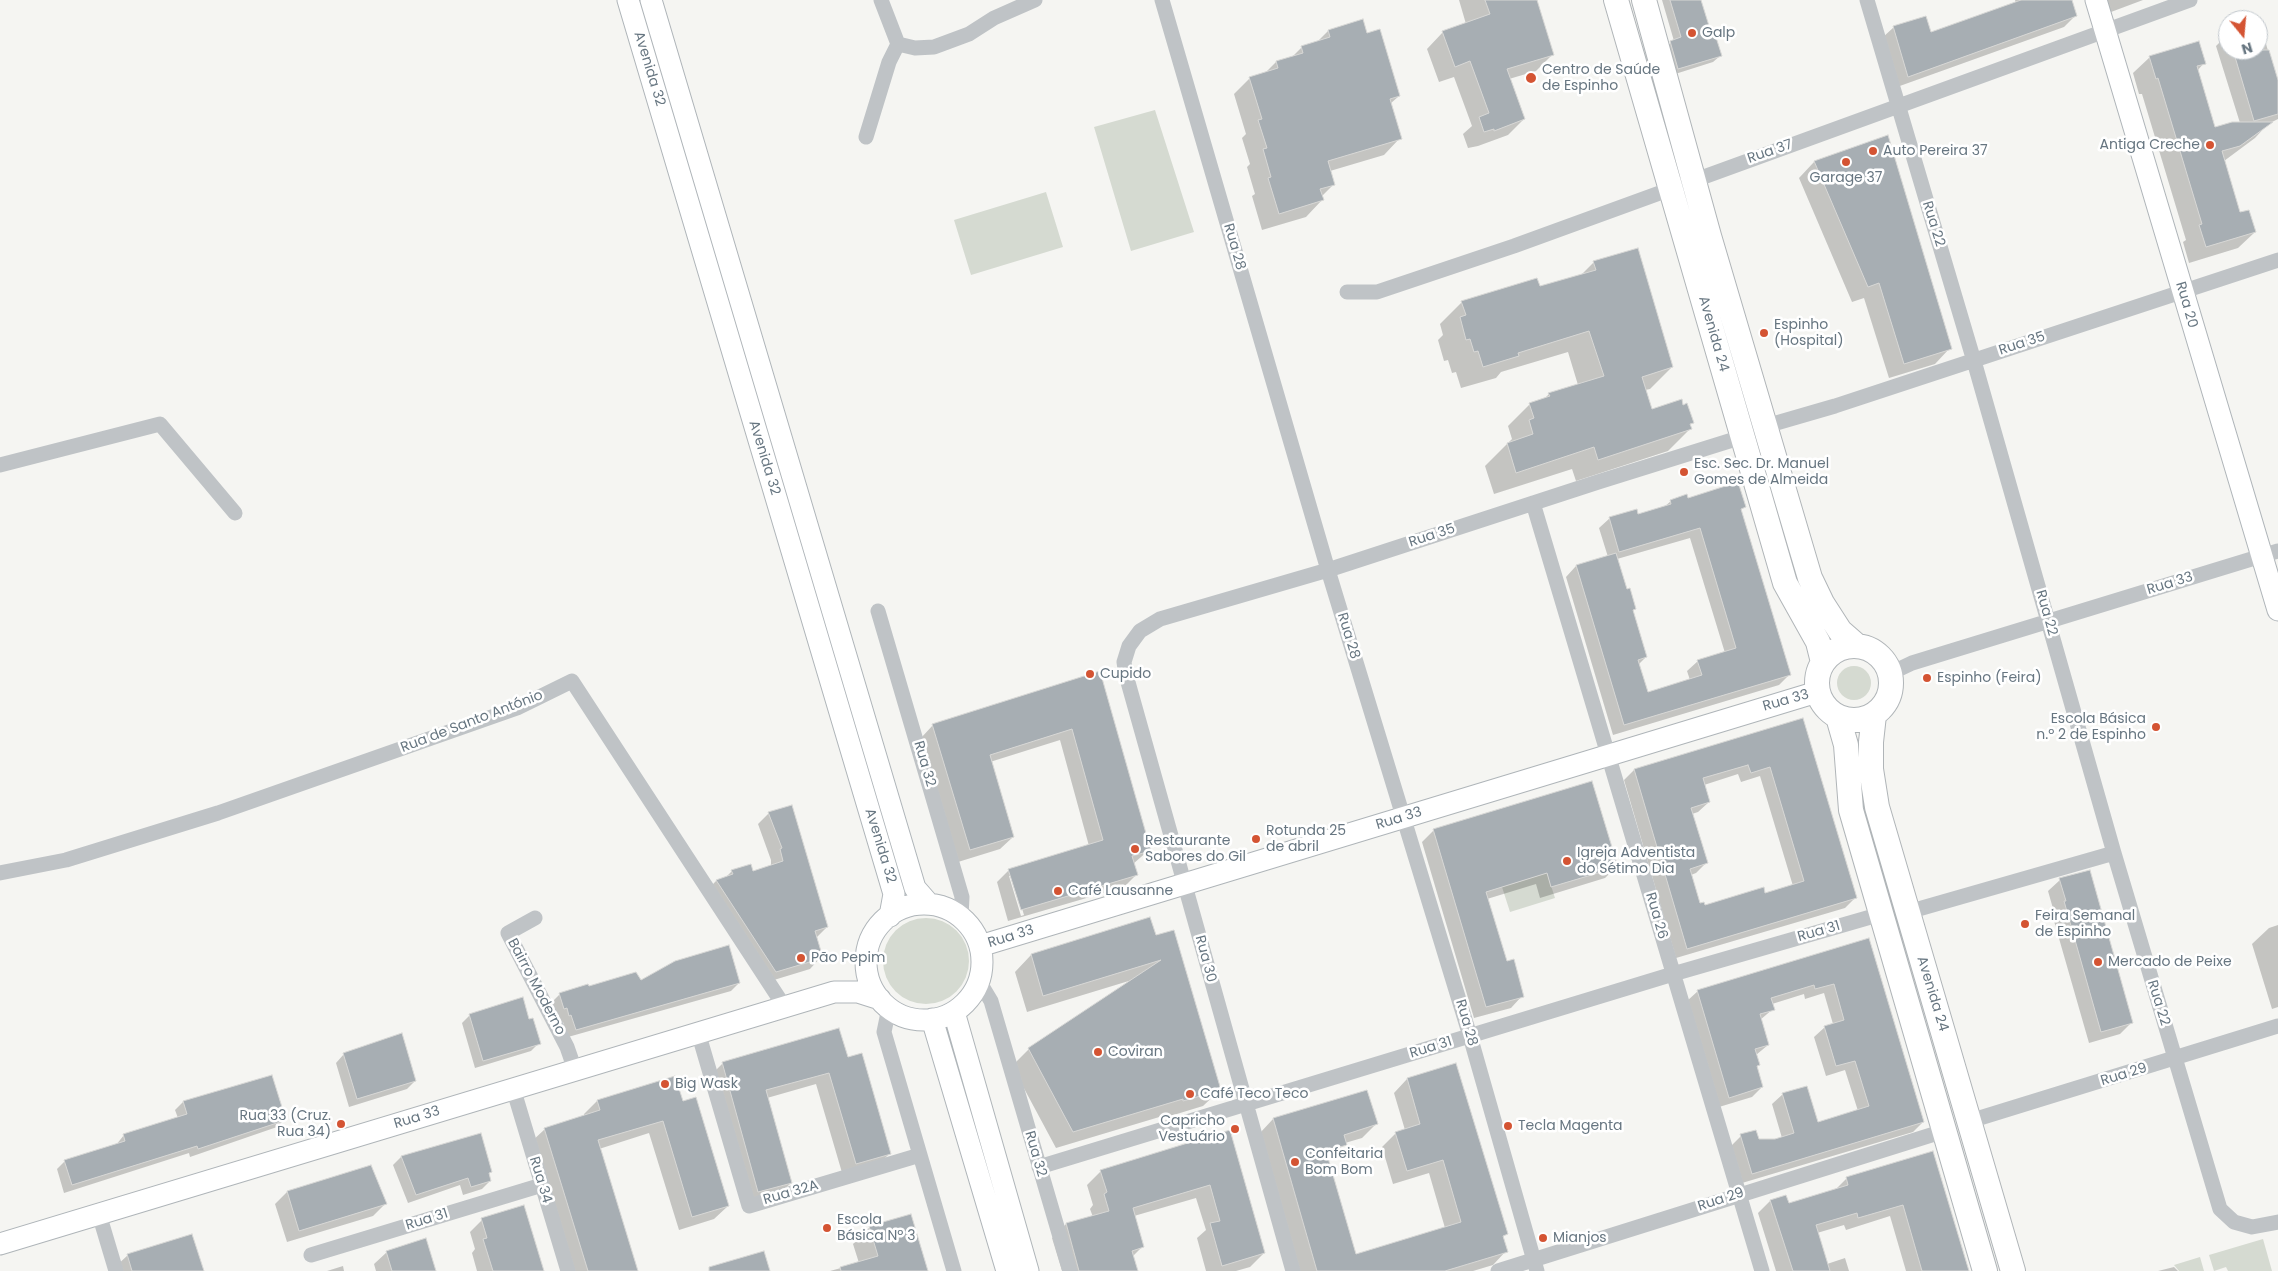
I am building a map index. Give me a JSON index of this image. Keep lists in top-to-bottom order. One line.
{"streets":{"main road":["Avenida 32","Rua 20","Avenida 24","Rua 33"],"street":["Rua 37","Rua 22","Rua 28","Rua 35","Rua de Santo António","Rua 32","Rua 26","Rua 31","Rua 30","Bairro Moderno","Rua 29","Rua 34","Rua 32A"]},"crossings":[["Avenida 32","Rua 33"],["Avenida 32","Rua 32"],["Rua 37","Rua 22"],["Rua 37","Rua 20"],["Rua 37","Avenida 24"],["Rua 22","Rua 35"],["Rua 22","Rua 33"],["Rua 22","Rua 29"],["Rua 28","Rua 35"],["Rua 28","Rua 33"],["Rua 28","Rua 31"],["Rua 28","Rua 29"],["Rua 20","Rua 35"],["Rua 20","Rua 33"],["Avenida 24","Rua 35"],["Avenida 24","Rua 33"],["Avenida 24","Rua 31"],["Avenida 24","Rua 29"],["Rua 35","Rua 26"],["Rua 35","Rua 30"],["Rua 33","Rua de Santo António"],["Rua 33","Rua 32"],["Rua 33","Rua 26"],["Rua 33","Rua 30"],["Rua 33","Bairro Moderno"],["Rua 33","Rua 34"],["Rua 33","Rua 32A"],["Rua 32","Rua 31"],["Rua 26","Rua 31"],["Rua 26","Rua 29"],["Rua 31","Rua 30"],["Rua 31","Rua 34"]],"places":["Galp","Centro de Saúde de Espinho","Antiga Creche","Auto Pereira 37","Garage 37","Espinho (Hospital)","Esc. Sec. Dr. Manuel Gomes de Almeida","Cupido","Espinho (Feira)","Escola Básica n.º 2 de Espinho","Rotunda 25 de abril","Restaurante Sabores do Gil","Igreja Adventista do Sétimo Dia","Café Lausanne","Feira Semanal de Espinho","Pão Pepim","Mercado de Peixe","Coviran","Big Wask","Café Teco Teco","Rua 33 (Cruz. Rua 34)","Tecla Magenta","Capricho Vestuário","Confeitaria Bom Bom","Escola Básica Nº 3","Mianjos"],"north":"bottom"}
